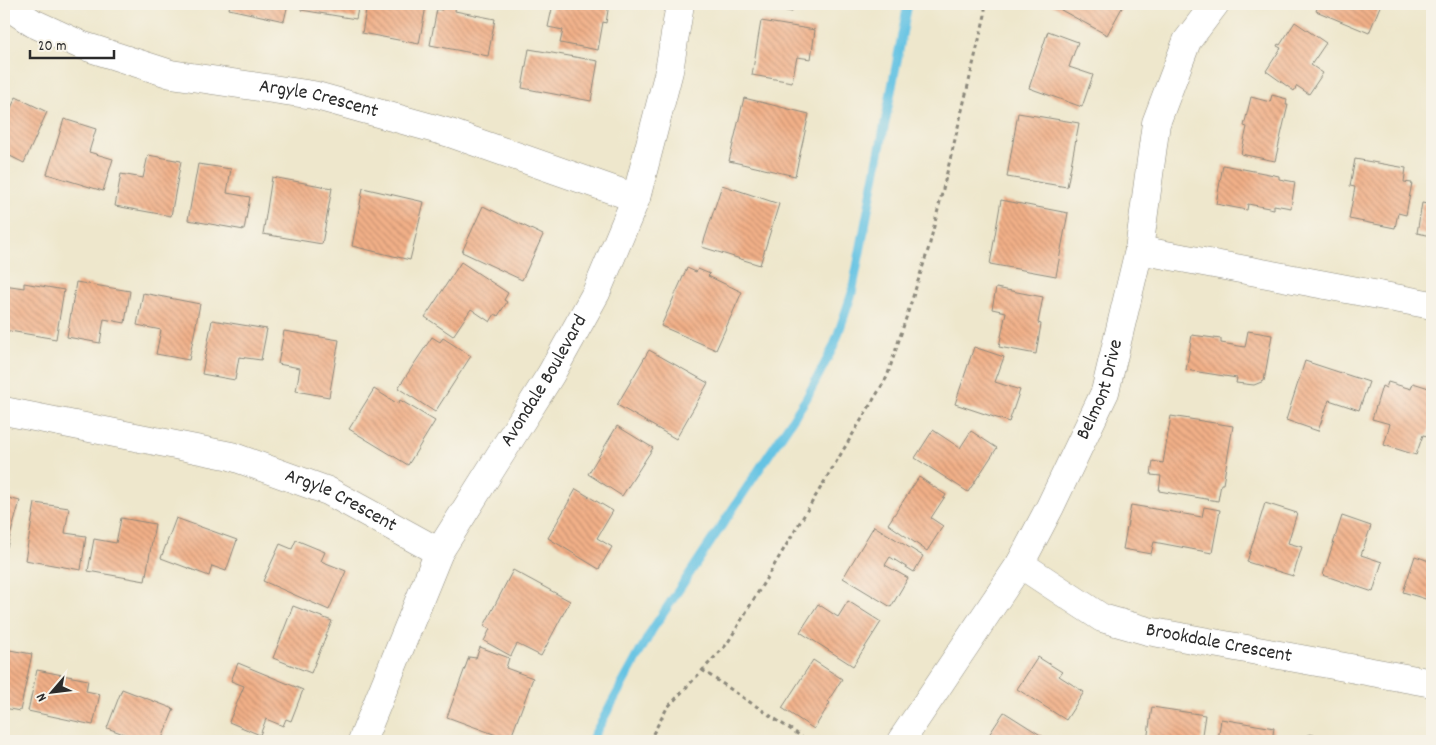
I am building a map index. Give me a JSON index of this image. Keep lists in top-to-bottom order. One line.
{"streets":{"street":["Argyle Crescent","Avondale Boulevard","Belmont Drive","Brookdale Crescent"]},"crossings":[["Argyle Crescent","Avondale Boulevard"],["Belmont Drive","Brookdale Crescent"]],"scale_bar":"20 m","north":"bottom left"}
